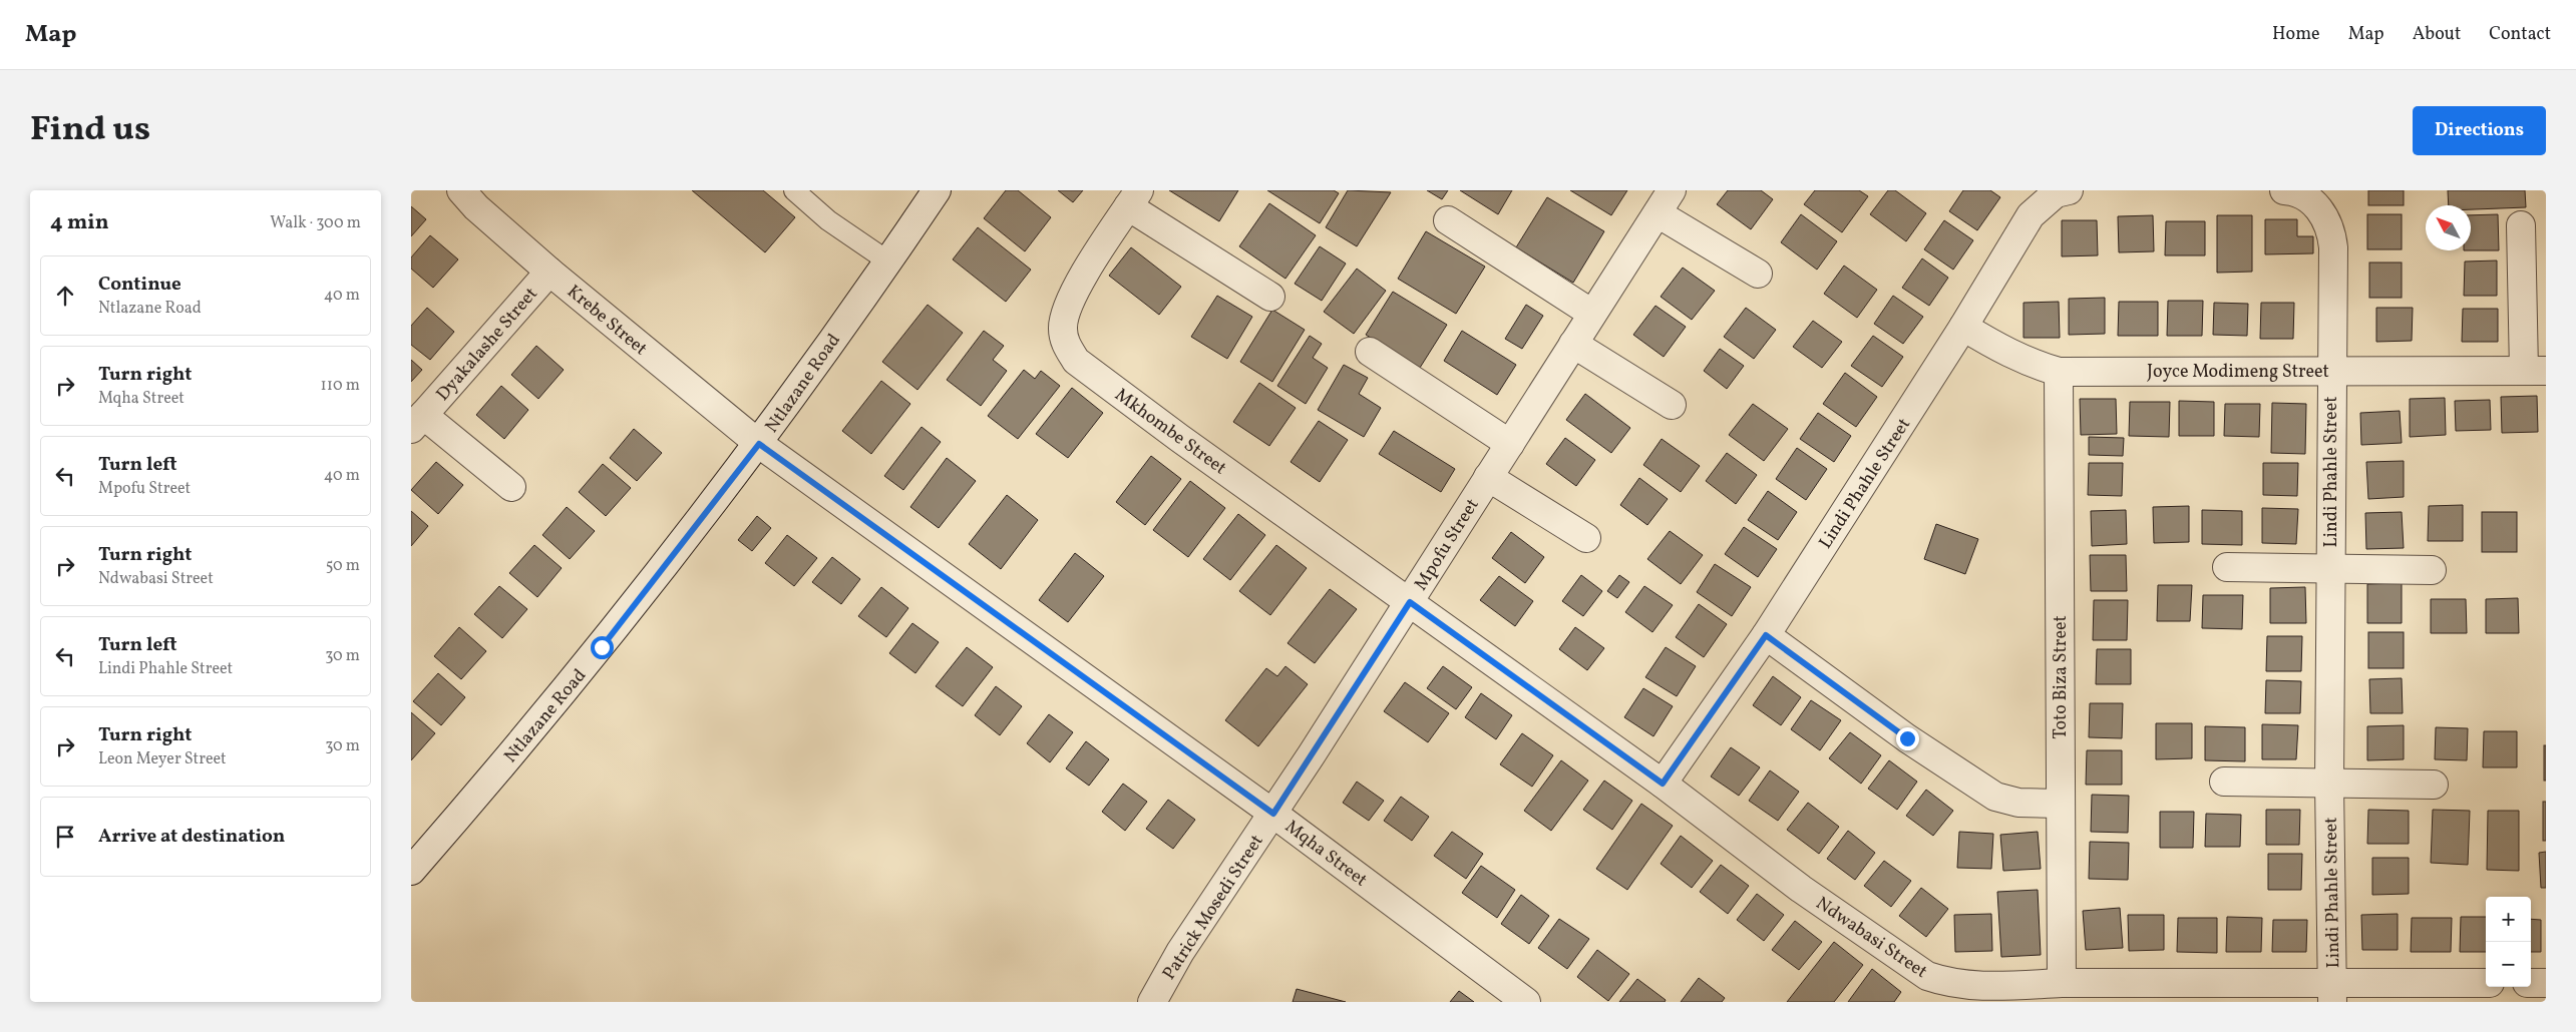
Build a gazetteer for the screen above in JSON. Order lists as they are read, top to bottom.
{
  "streets": {
    "street": [
      "Krebe Street",
      "Dyakalashe Street",
      "Joyce Modimeng Street",
      "Ntlazane Road",
      "Mkhombe Street",
      "Lindi Phahle Street",
      "Mpofu Street",
      "Toto Biza Street",
      "Mqha Street",
      "Patrick Mosedi Street",
      "Ndwabasi Street"
    ]
  },
  "crossings": [
    ["Krebe Street", "Dyakalashe Street"],
    ["Krebe Street", "Ntlazane Road"],
    ["Krebe Street", "Mqha Street"],
    ["Joyce Modimeng Street", "Lindi Phahle Street"],
    ["Joyce Modimeng Street", "Toto Biza Street"],
    ["Ntlazane Road", "Mqha Street"],
    ["Mkhombe Street", "Mpofu Street"],
    ["Mkhombe Street", "Ndwabasi Street"],
    ["Lindi Phahle Street", "Ndwabasi Street"],
    ["Mpofu Street", "Mqha Street"],
    ["Mpofu Street", "Patrick Mosedi Street"],
    ["Mpofu Street", "Ndwabasi Street"],
    ["Toto Biza Street", "Ndwabasi Street"],
    ["Mqha Street", "Patrick Mosedi Street"]
  ],
  "north": "top left",
  "page": {
    "header": "Map",
    "nav": [
      "Home",
      "Map",
      "About",
      "Contact"
    ],
    "title": "Find us",
    "buttons": "Directions",
    "heading": ["4 min", "Walk · 300 m"],
    "list": [
      ["Continue", "Ntlazane Road", "40 m"],
      ["Turn right", "Mqha Street", "110 m"],
      ["Turn left", "Mpofu Street", "40 m"],
      ["Turn right", "Ndwabasi Street", "50 m"],
      ["Turn left", "Lindi Phahle Street", "30 m"],
      ["Turn right", "Leon Meyer Street", "30 m"],
      "Arrive at destination"
    ],
    "map_buttons": ["+", "−"]
  }
}
